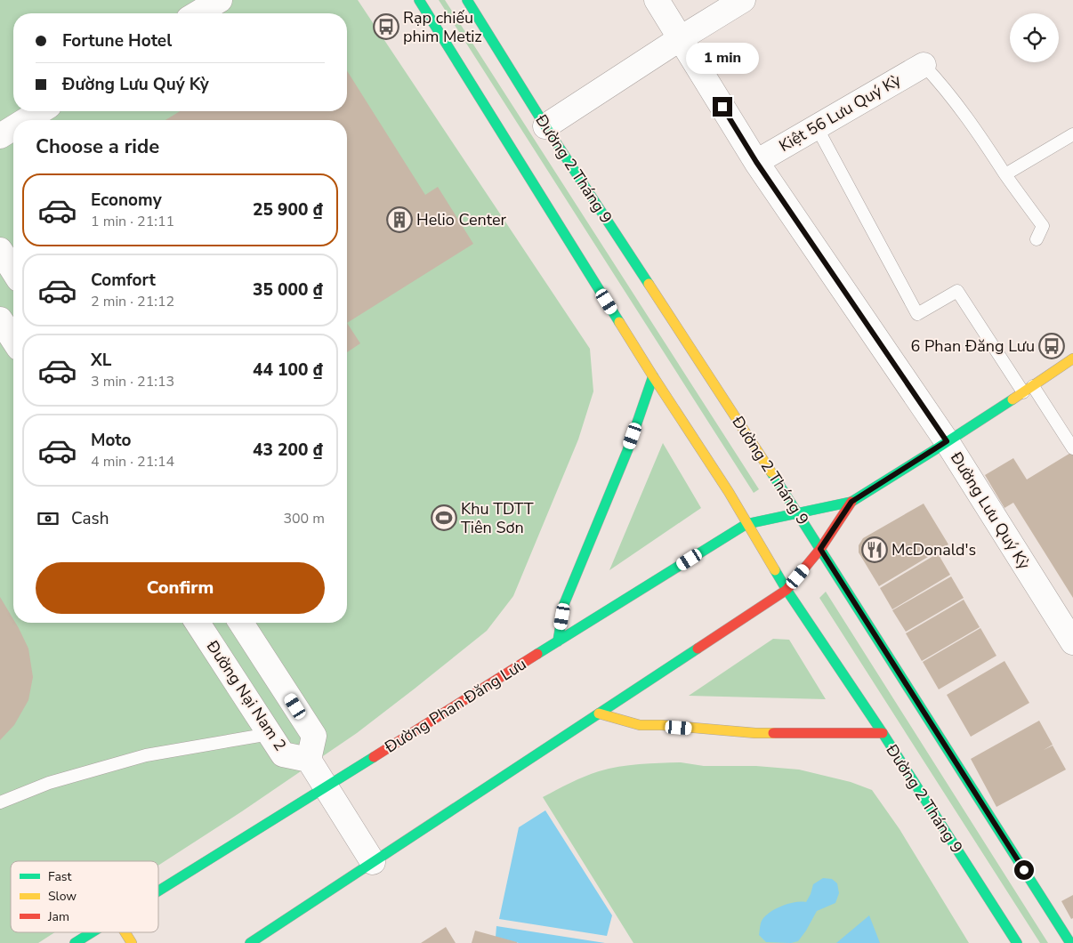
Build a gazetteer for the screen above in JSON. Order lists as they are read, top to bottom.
{
  "streets": {
    "main road": ["Đường 2 Tháng 9", "Đường Phan Đăng Lưu"],
    "street": ["Kiệt 56 Lưu Quý Kỳ", "Đường Lưu Quý Kỳ", "Đường Nại Nam 2"]
  },
  "crossings": [
    ["Kiệt 56 Lưu Quý Kỳ", "Đường Lưu Quý Kỳ"],
    ["Đường 2 Tháng 9", "Đường Phan Đăng Lưu"],
    ["Đường Lưu Quý Kỳ", "Đường Phan Đăng Lưu"]
  ],
  "places": {
    "bus stop": ["Rạp chiếu phim Metiz", "6 Phan Đăng Lưu"],
    "building": ["Helio Center"],
    "sports": ["Khu TDTT Tiên Sơn"],
    "restaurant": ["McDonald's"]
  },
  "legend": ["Fast", "Slow", "Jam"],
  "page": {
    "banner": ["Fortune Hotel", "Đường Lưu Quý Kỳ"],
    "bubble": "1 min",
    "heading": "Choose a ride",
    "list": [
      {
        "name": "Economy",
        "note": "1 min · 21:11",
        "value": "25 900 ₫"
      },
      {
        "name": "Comfort",
        "note": "2 min · 21:12",
        "value": "35 000 ₫"
      },
      {
        "name": "XL",
        "note": "3 min · 21:13",
        "value": "44 100 ₫"
      },
      {
        "name": "Moto",
        "note": "4 min · 21:14",
        "value": "43 200 ₫"
      }
    ],
    "pay": ["Cash", "300 m"],
    "buttons": "Confirm"
  }
}
